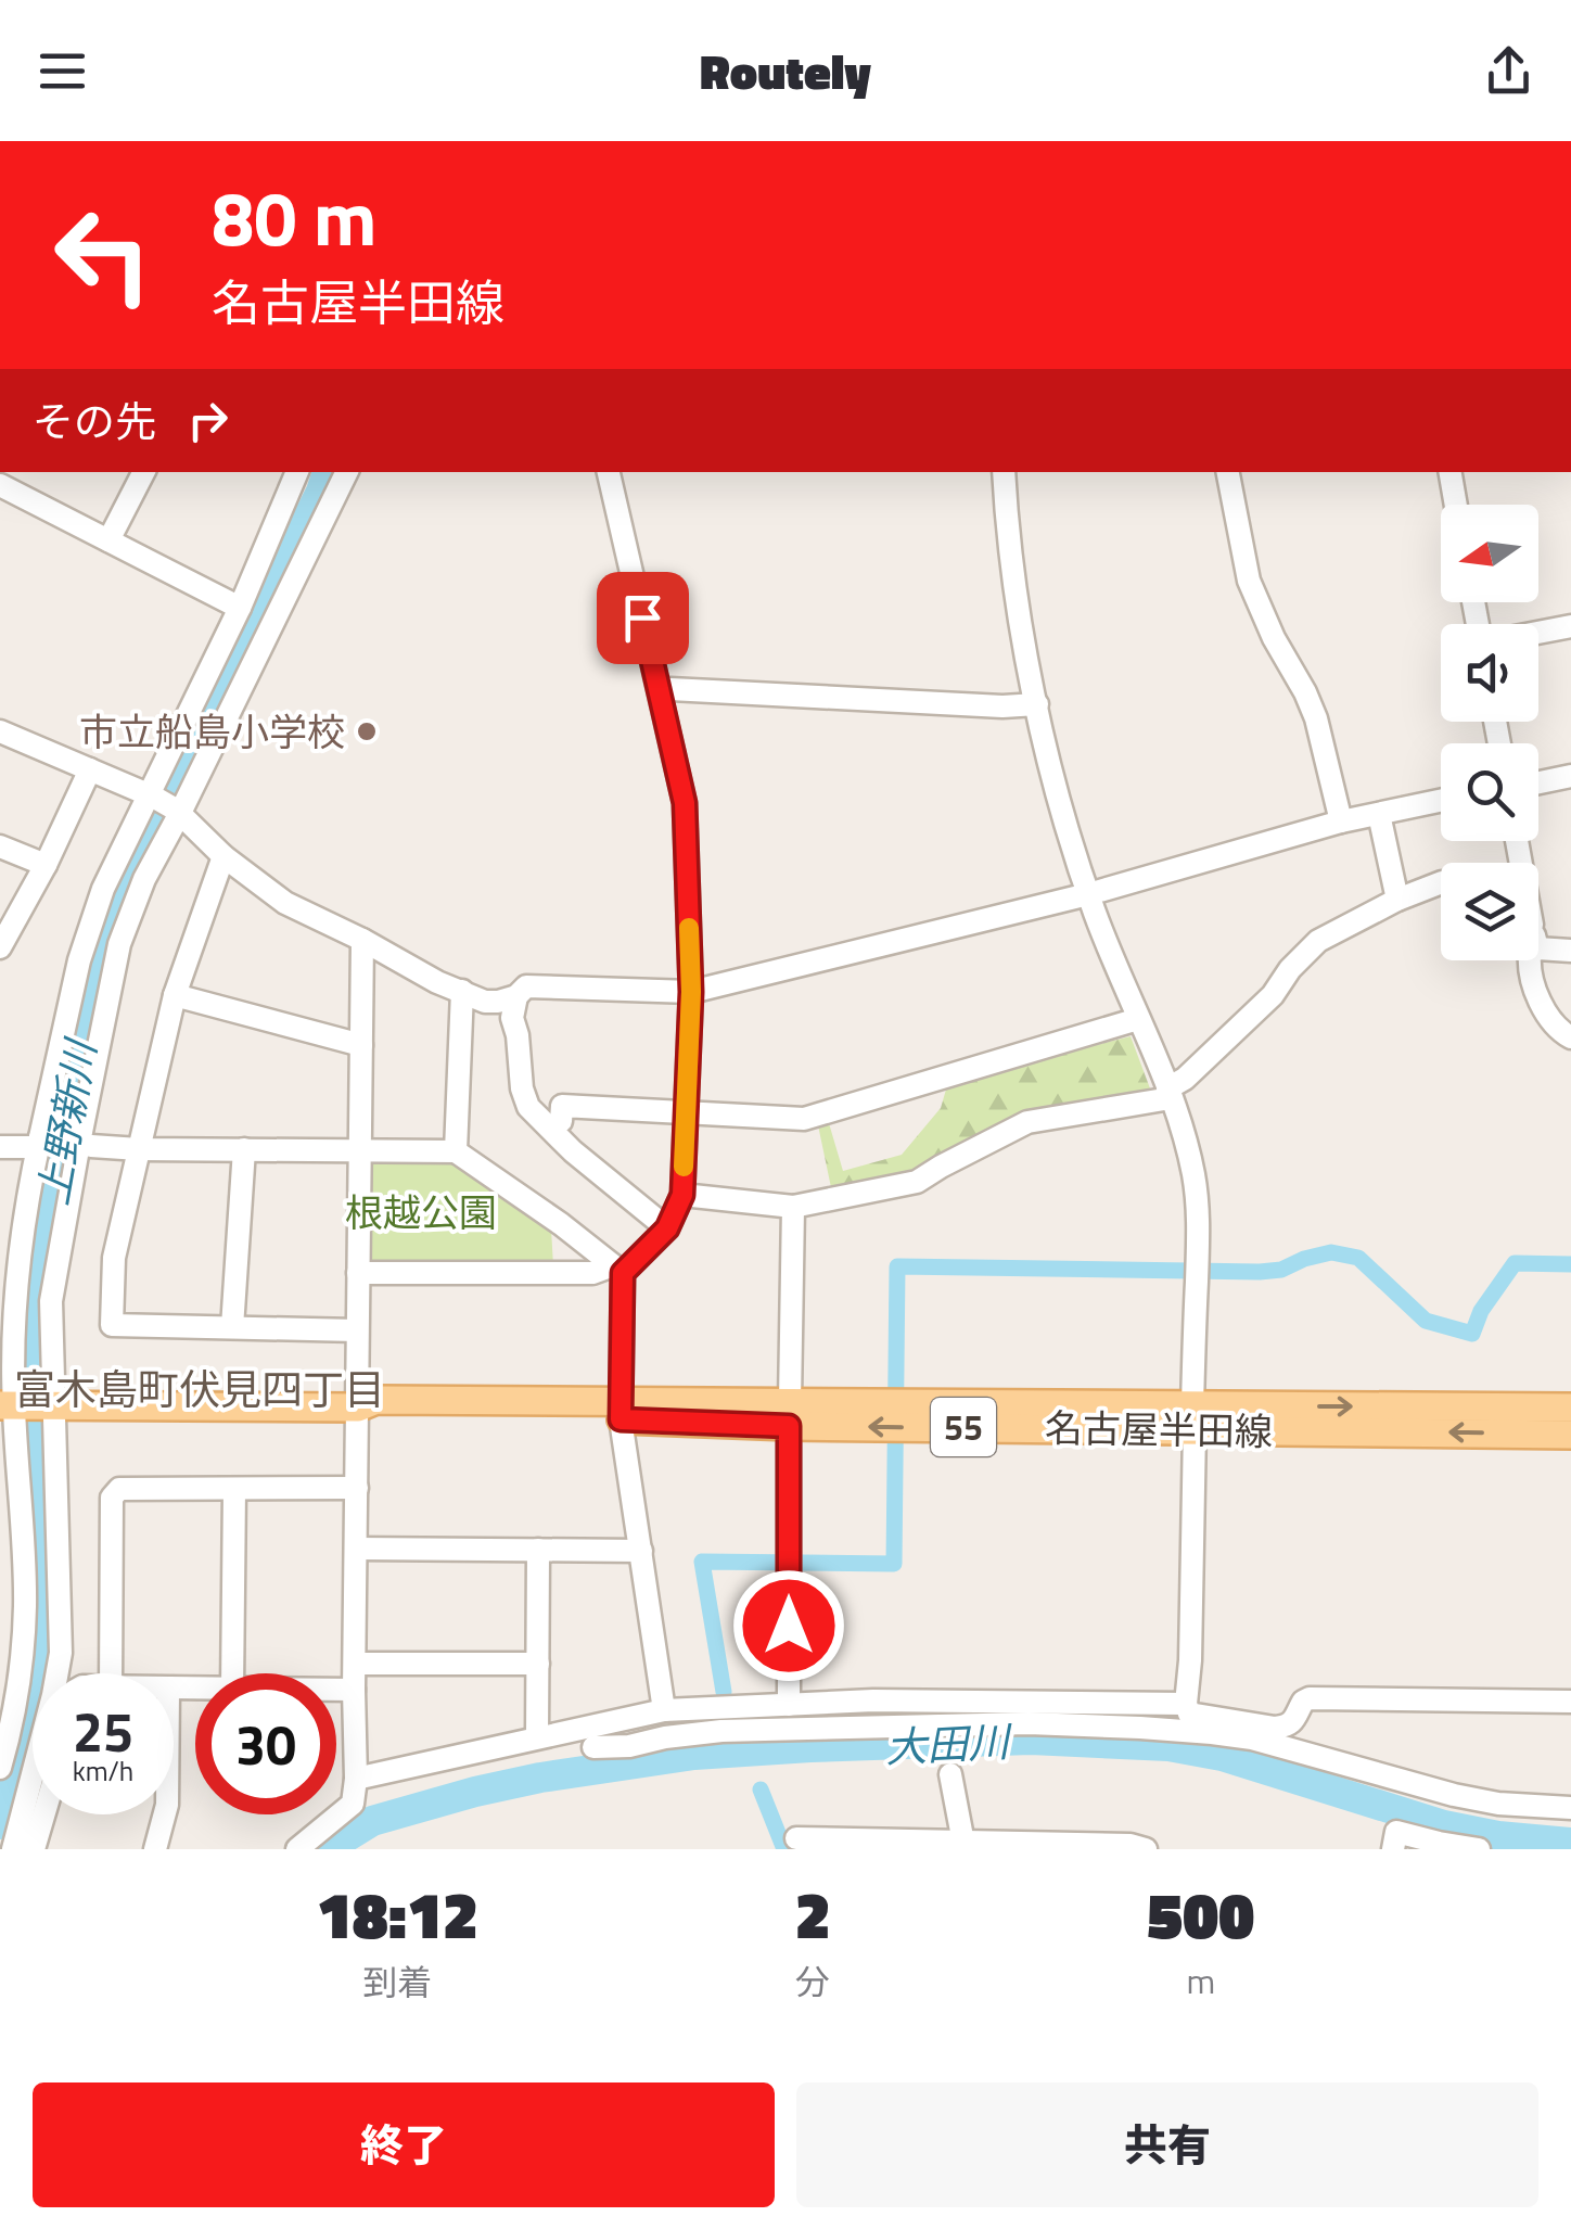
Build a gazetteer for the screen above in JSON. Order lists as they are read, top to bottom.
{
  "streets": {
    "main road": ["55", "名古屋半田線"]
  },
  "districts": ["富木島町伏見四丁目"],
  "water": ["上野新川", "大田川"],
  "parks": ["根越公園"],
  "places": ["市立船島小学校"],
  "north": "left",
  "page": {
    "header": "Routely",
    "turn": ["80 m", "名古屋半田線"],
    "then": "その先",
    "speed": "25 km/h",
    "limit": "30",
    "eta": [
      "18:12",
      "到着",
      "2",
      "分",
      "500",
      "m"
    ],
    "buttons": ["終了", "共有"]
  }
}
